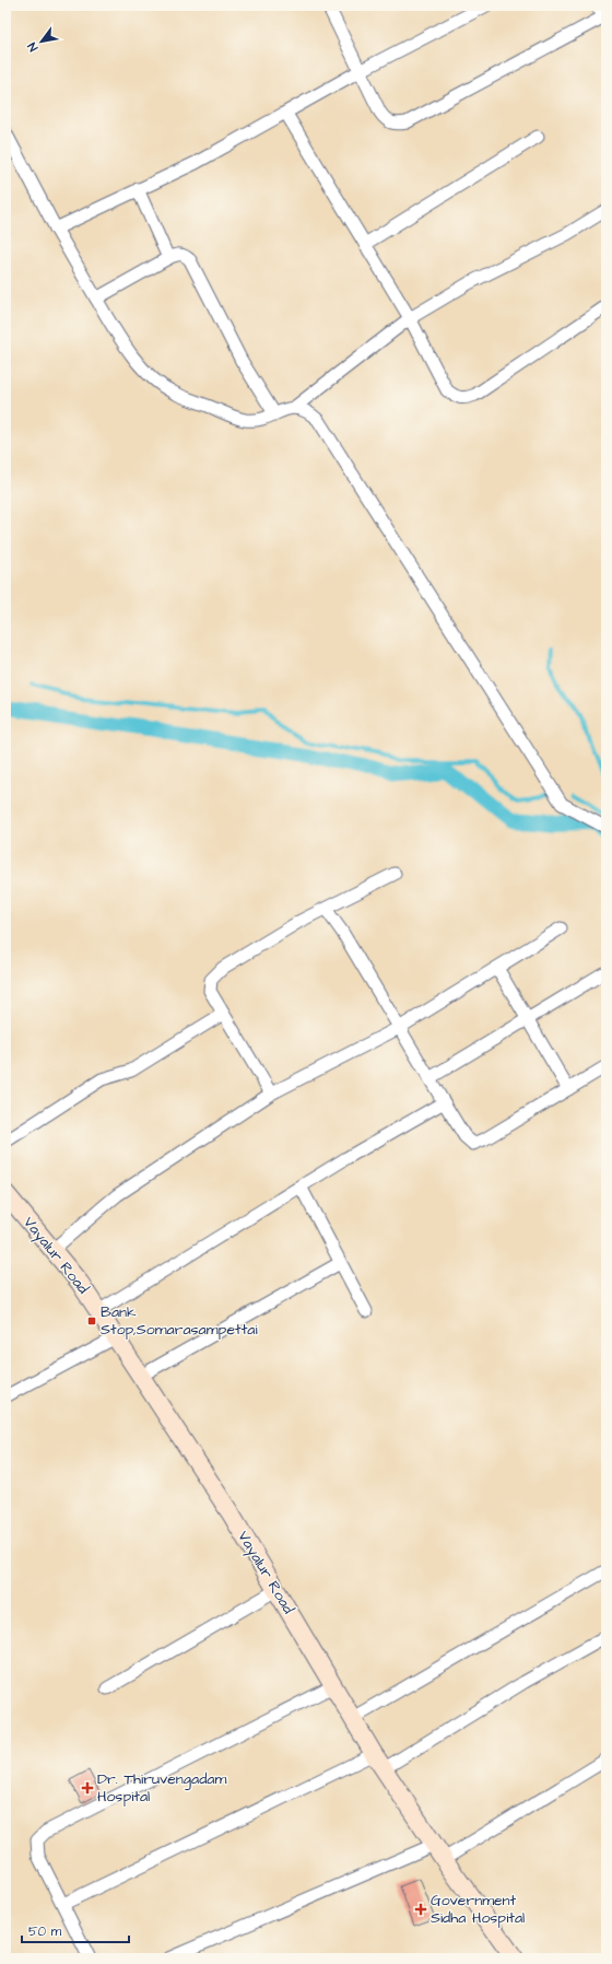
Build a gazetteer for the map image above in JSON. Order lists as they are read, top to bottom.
{
  "streets": {
    "main road": ["Vayalur Road"]
  },
  "places": {
    "transit": ["Bank Stop,Somarasampettai"],
    "health": ["Dr. Thiruvengadam Hospital", "Government Sidha Hospital"]
  },
  "scale_bar": "50 m",
  "north": "bottom left"
}
